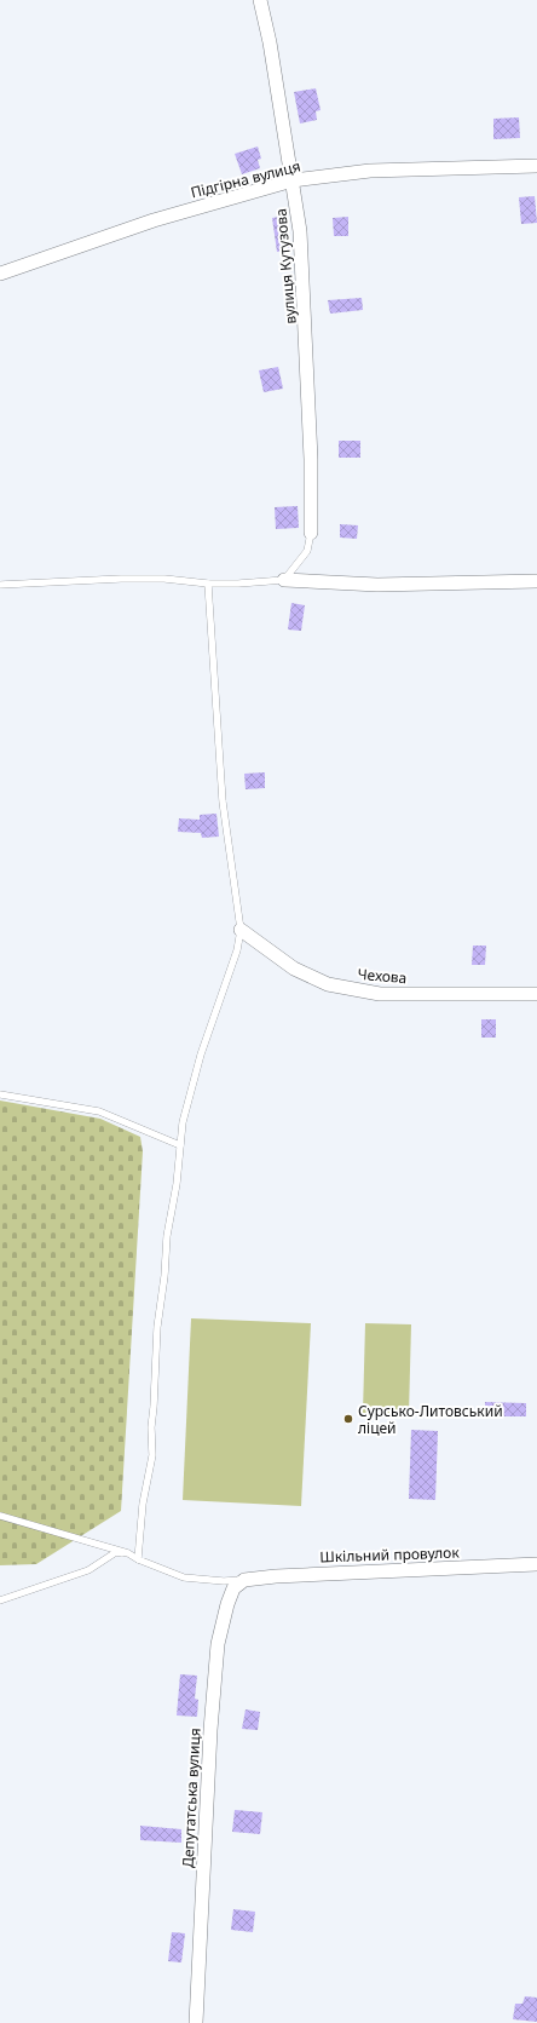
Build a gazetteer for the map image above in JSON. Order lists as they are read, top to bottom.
{
  "streets": {
    "street": [
      "Підгірна вулиця",
      "вулиця Кутузова",
      "Чехова",
      "Шкільний провулок",
      "Депутатська вулиця"
    ]
  },
  "crossings": [
    ["Підгірна вулиця", "вулиця Кутузова"],
    ["Шкільний провулок", "Депутатська вулиця"]
  ],
  "places": ["Сурсько-Литовський ліцей"]
}
